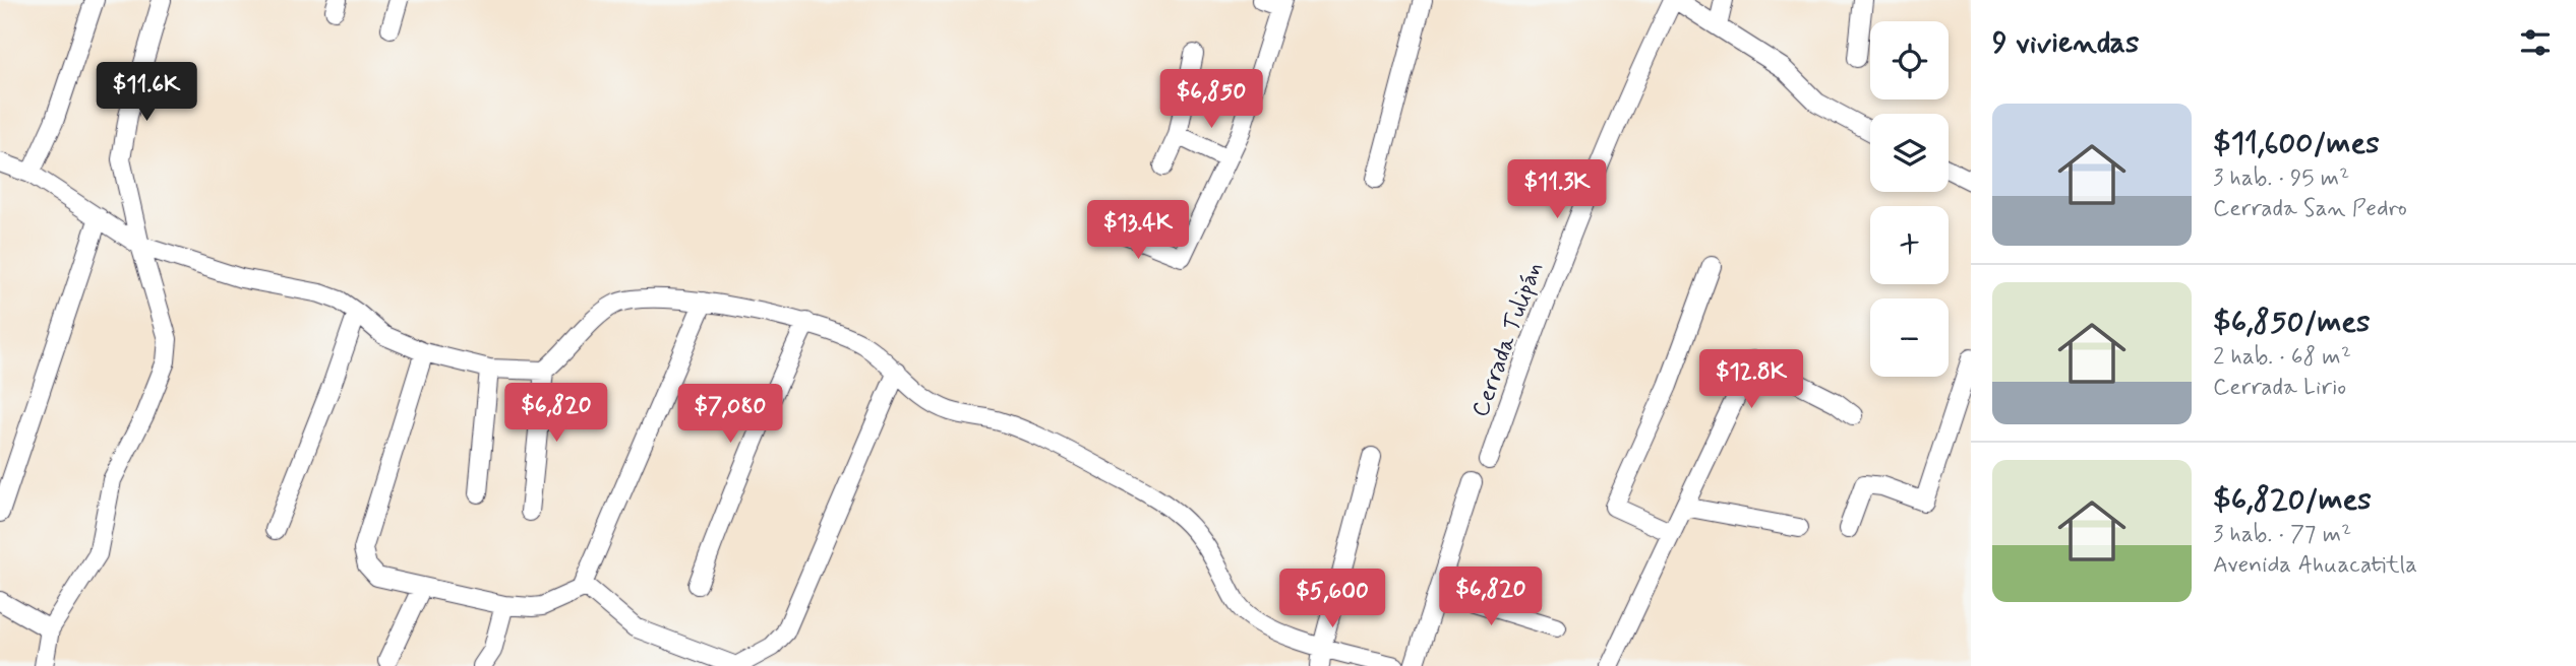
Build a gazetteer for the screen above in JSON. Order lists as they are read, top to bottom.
{
  "streets": {
    "street": ["Cerrada Tulipán"]
  },
  "page": {
    "heading": "9 viviendas",
    "map_buttons": ["+", "−"],
    "price": [
      "$11.6K",
      "$6,850",
      "$11.3K",
      "$13.4K",
      "$12.8K",
      "$6,820",
      "$7,080",
      "$6,820",
      "$5,600"
    ],
    "list": [
      {
        "name": "$11,600/mes",
        "note": "3 hab. · 95 m² · Cerrada San Pedro"
      },
      {
        "name": "$6,850/mes",
        "note": "2 hab. · 68 m² · Cerrada Lirio"
      },
      {
        "name": "$6,820/mes",
        "note": "3 hab. · 77 m² · Avenida Ahuacatitla"
      }
    ]
  }
}
